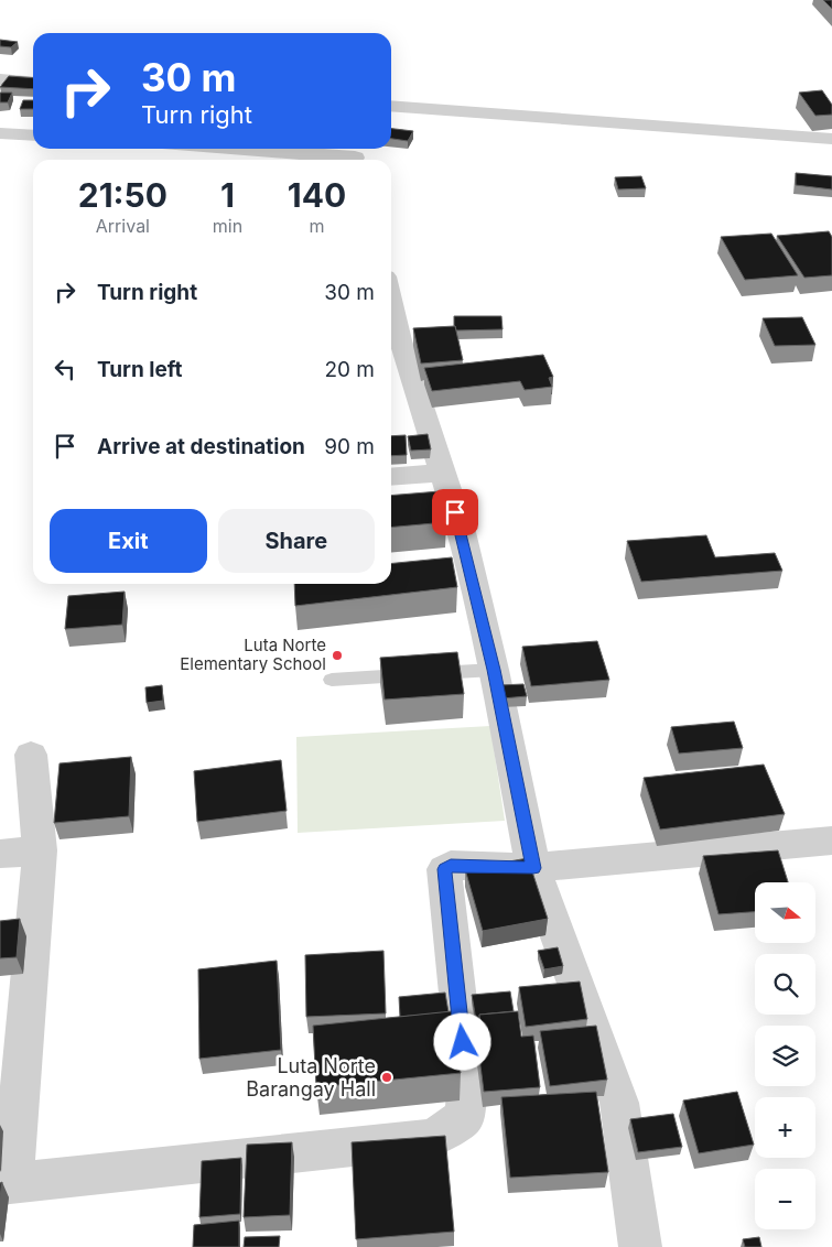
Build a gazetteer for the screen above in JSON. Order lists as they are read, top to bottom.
{
  "places": ["Luta Norte Elementary School", "Luta Norte Barangay Hall"],
  "north": "right",
  "page": {
    "turn": ["30 m", "Turn right"],
    "eta": [
      "21:50",
      "Arrival",
      "1",
      "min",
      "140",
      "m"
    ],
    "list": [
      {
        "name": "Turn right",
        "value": "30 m"
      },
      {
        "name": "Turn left",
        "value": "20 m"
      },
      {
        "name": "Arrive at destination",
        "value": "90 m"
      }
    ],
    "buttons": ["Exit", "Share"],
    "map_buttons": ["+", "−"]
  }
}
